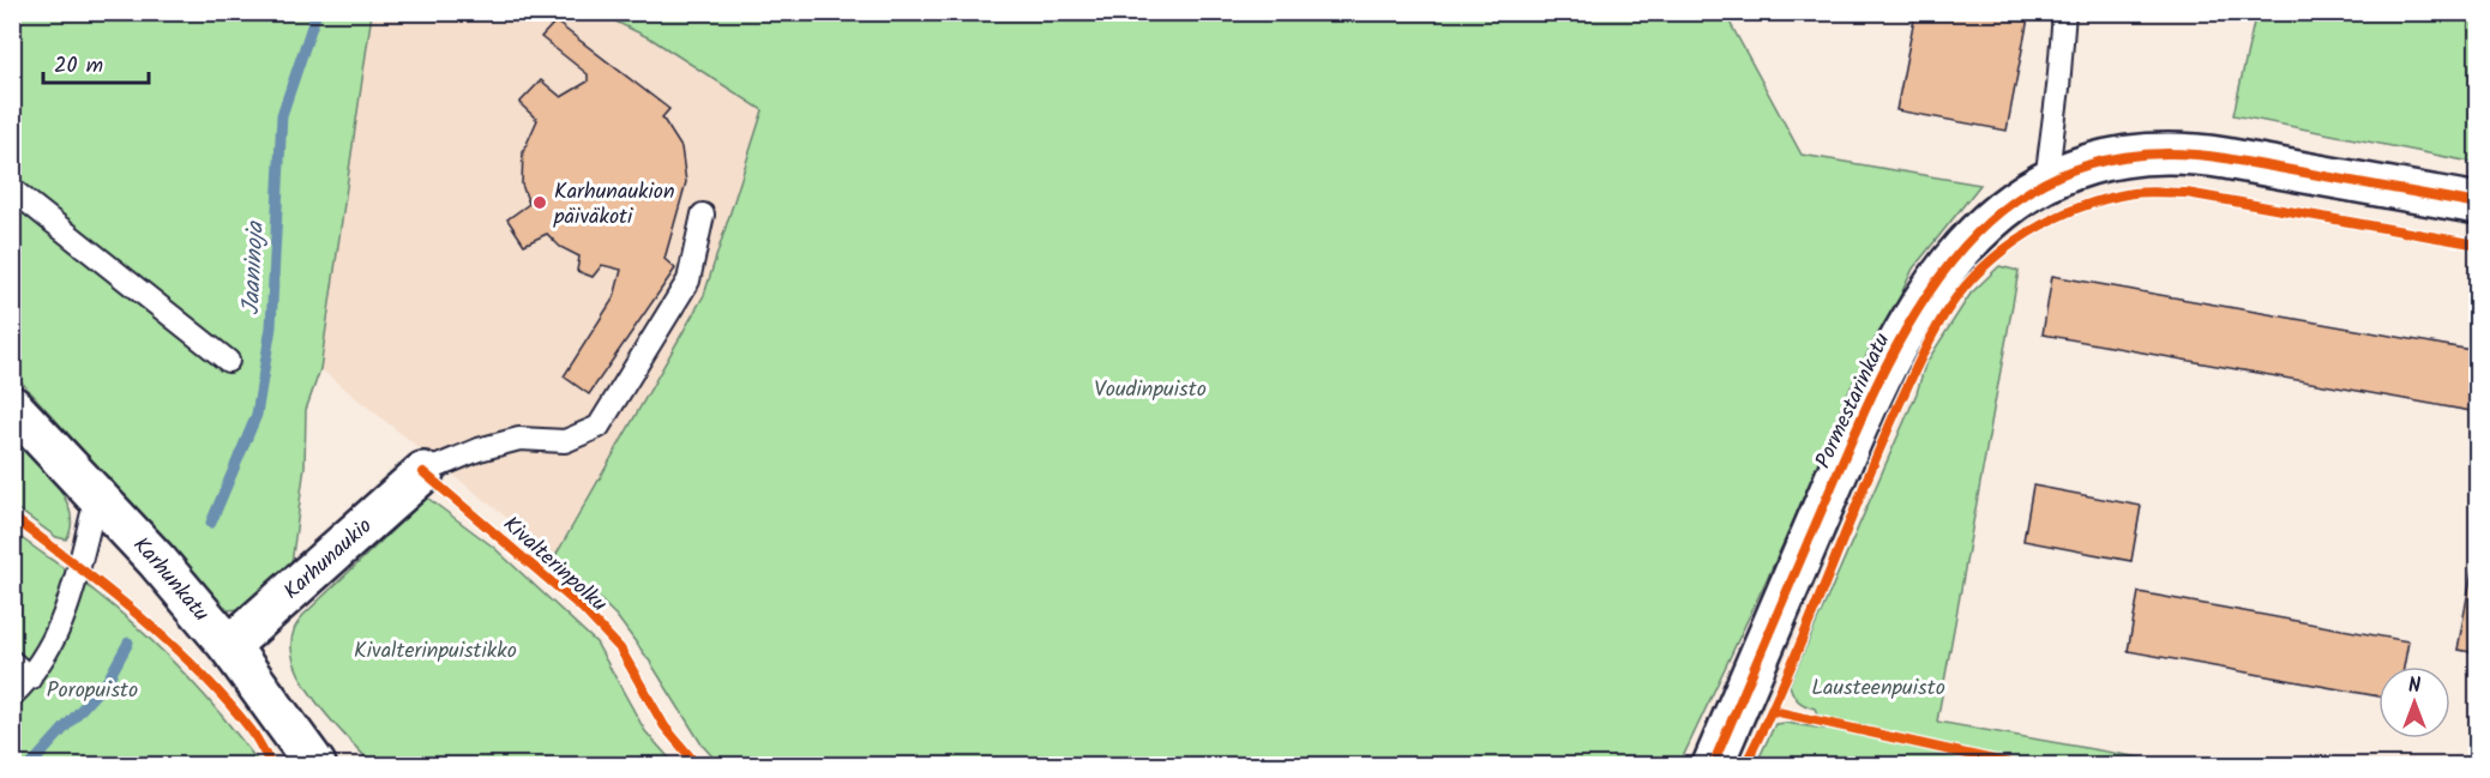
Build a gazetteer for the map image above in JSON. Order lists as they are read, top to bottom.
{
  "streets": {
    "street": ["Pormestarinkatu", "Karhunaukio", "Karhunkatu"],
    "cycle path": ["Kivalterinpolku"]
  },
  "crossings": [
    ["Karhunaukio", "Karhunkatu"]
  ],
  "water": ["Jaaninoja"],
  "parks": [
    "Voudinpuisto",
    "Kivalterinpuistikko",
    "Lausteenpuisto",
    "Poropuisto"
  ],
  "places": ["Karhunaukion päiväkoti"],
  "scale_bar": "20 m",
  "north": "top"
}
